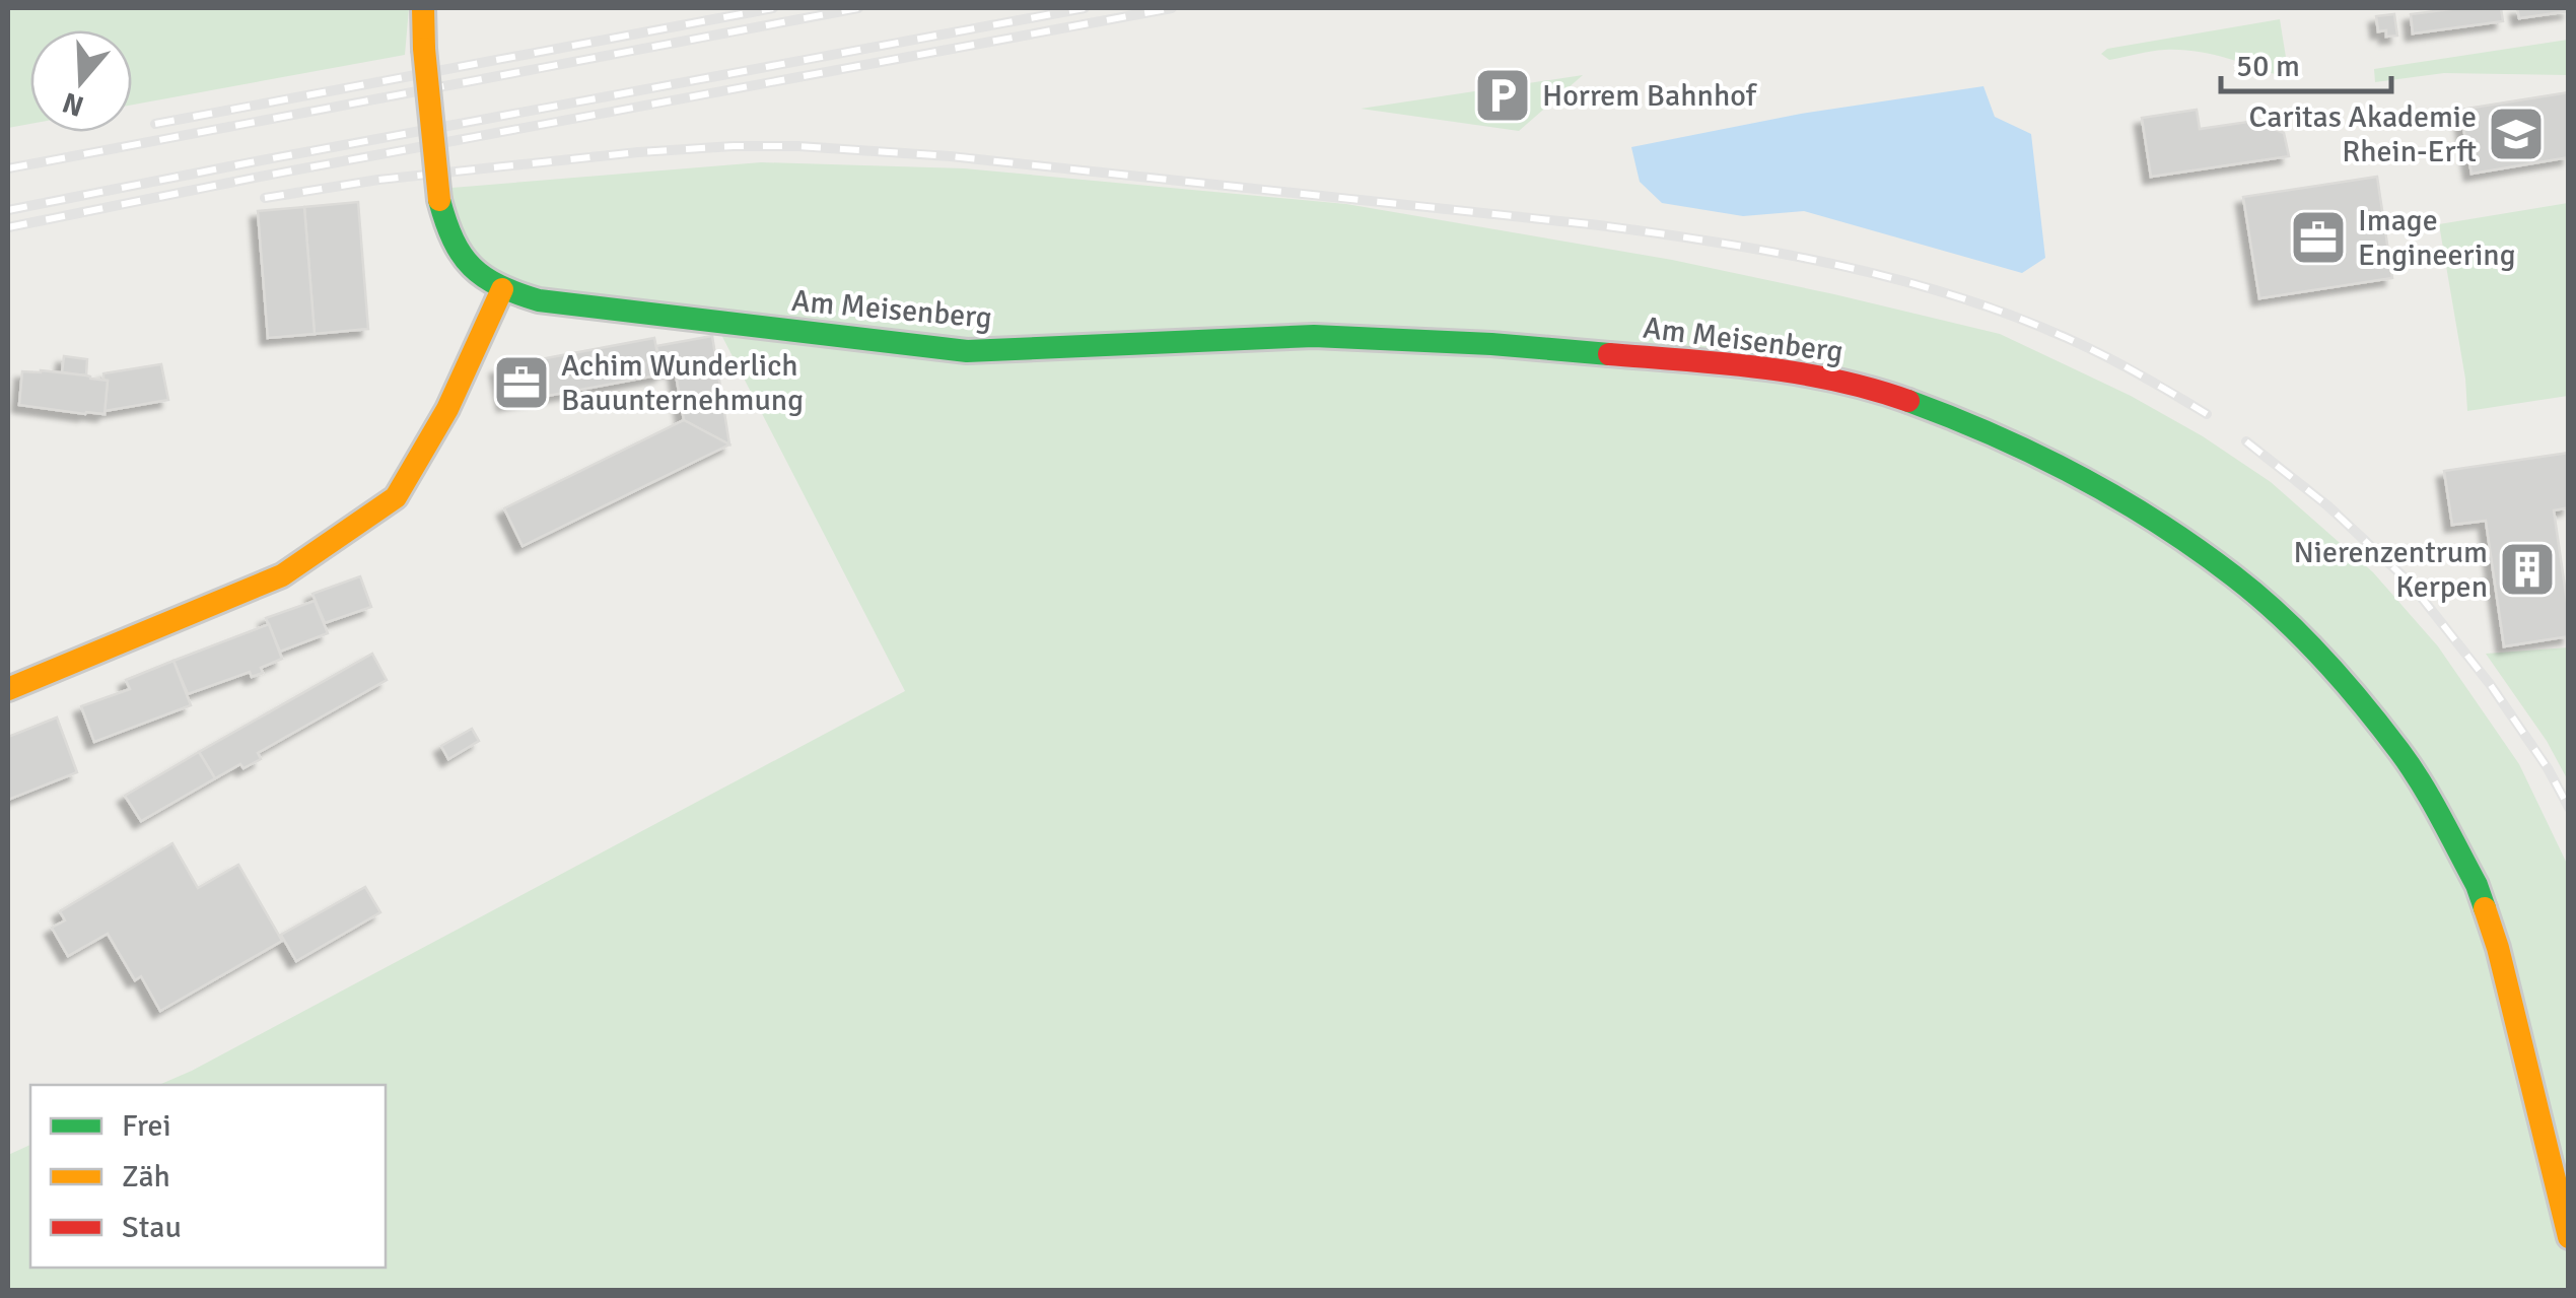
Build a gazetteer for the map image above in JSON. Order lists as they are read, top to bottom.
{
  "streets": {
    "street": ["Am Meisenberg"]
  },
  "places": {
    "parking": ["Horrem Bahnhof"],
    "school or university": ["Caritas Akademie Rhein-Erft"],
    "office": ["Image Engineering", "Achim Wunderlich Bauunternehmung"],
    "building": ["Nierenzentrum Kerpen"]
  },
  "legend": ["Frei", "Zäh", "Stau"],
  "scale_bar": "50 m",
  "north": "bottom"
}
